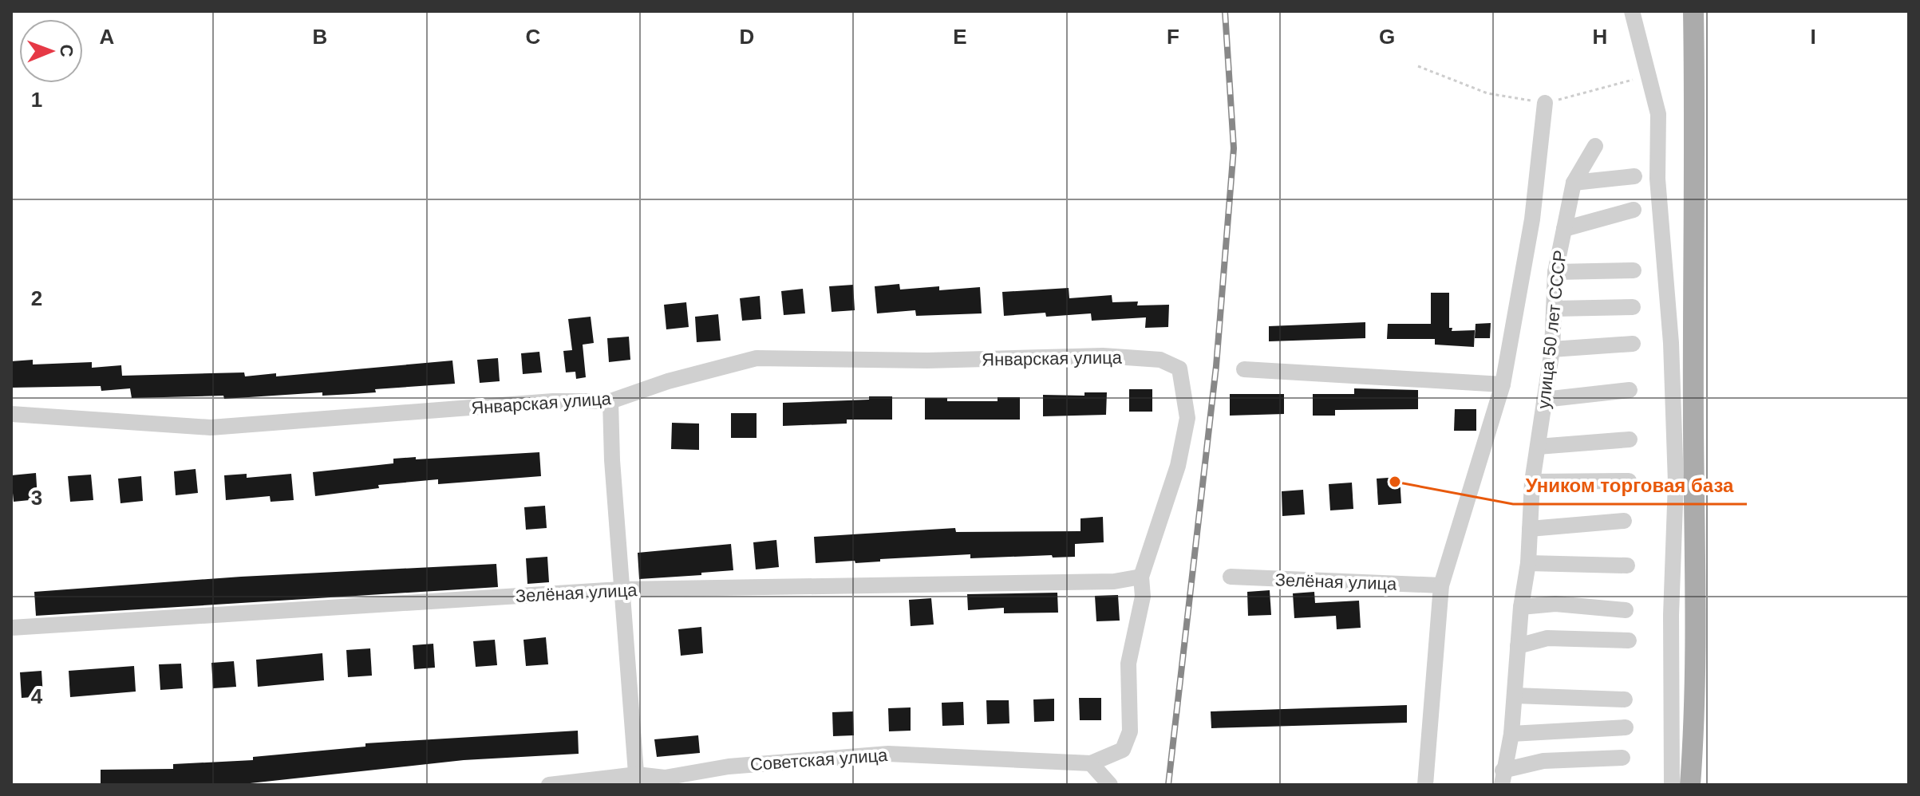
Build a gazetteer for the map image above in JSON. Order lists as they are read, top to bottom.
{
  "streets": {
    "street": [
      "улица 50 лет СССР",
      "Январская улица",
      "Зелёная улица",
      "Советская улица"
    ]
  },
  "crossings": [
    ["Январская улица", "Зелёная улица"]
  ],
  "places": ["Уником торговая база"],
  "north": "right",
  "grid": {
    "columns": [
      "A",
      "B",
      "C",
      "D",
      "E",
      "F",
      "G",
      "H",
      "I"
    ],
    "rows": [
      "1",
      "2",
      "3",
      "4"
    ]
  }
}
